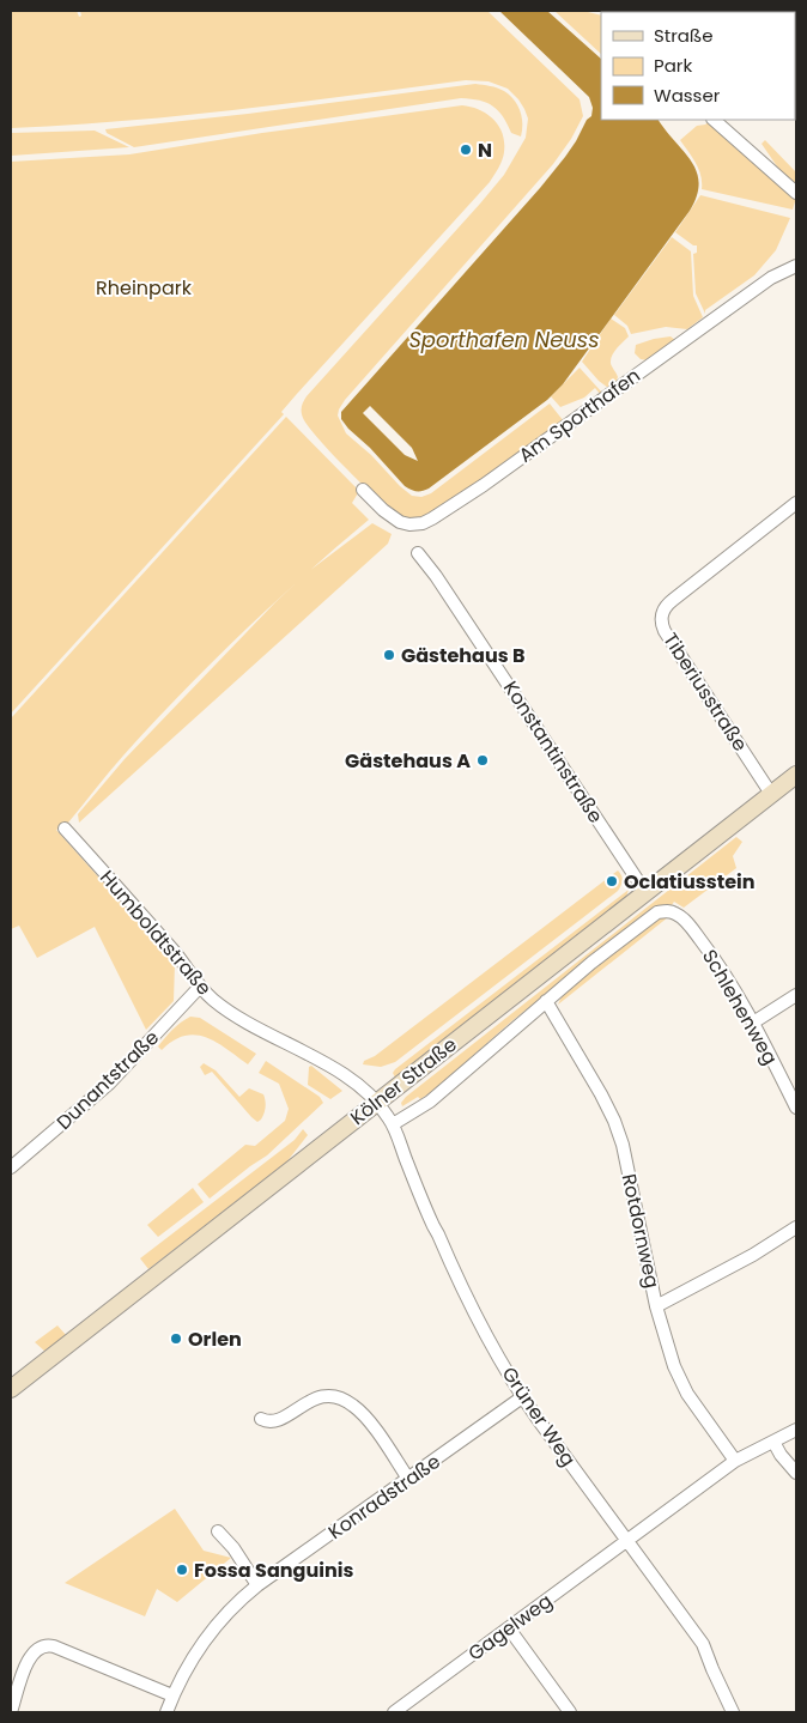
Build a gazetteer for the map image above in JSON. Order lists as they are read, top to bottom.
{
  "streets": {
    "main road": ["Kölner Straße"],
    "street": [
      "Am Sporthafen",
      "Tiberiusstraße",
      "Konstantinstraße",
      "Humboldtstraße",
      "Schlehenweg",
      "Dunantstraße",
      "Rotdornweg",
      "Grüner Weg",
      "Konradstraße",
      "Gagelweg"
    ]
  },
  "crossings": [
    ["Tiberiusstraße", "Kölner Straße"],
    ["Konstantinstraße", "Kölner Straße"],
    ["Humboldtstraße", "Dunantstraße"],
    ["Humboldtstraße", "Kölner Straße"],
    ["Humboldtstraße", "Grüner Weg"],
    ["Schlehenweg", "Kölner Straße"],
    ["Kölner Straße", "Rotdornweg"],
    ["Kölner Straße", "Grüner Weg"],
    ["Rotdornweg", "Gagelweg"],
    ["Grüner Weg", "Konradstraße"],
    ["Grüner Weg", "Gagelweg"]
  ],
  "water": ["Sporthafen Neuss"],
  "parks": ["Rheinpark"],
  "places": [
    "N",
    "Gästehaus B",
    "Gästehaus A",
    "Oclatiusstein",
    "Orlen",
    "Fossa Sanguinis"
  ],
  "legend": ["Straße", "Park", "Wasser"]
}
